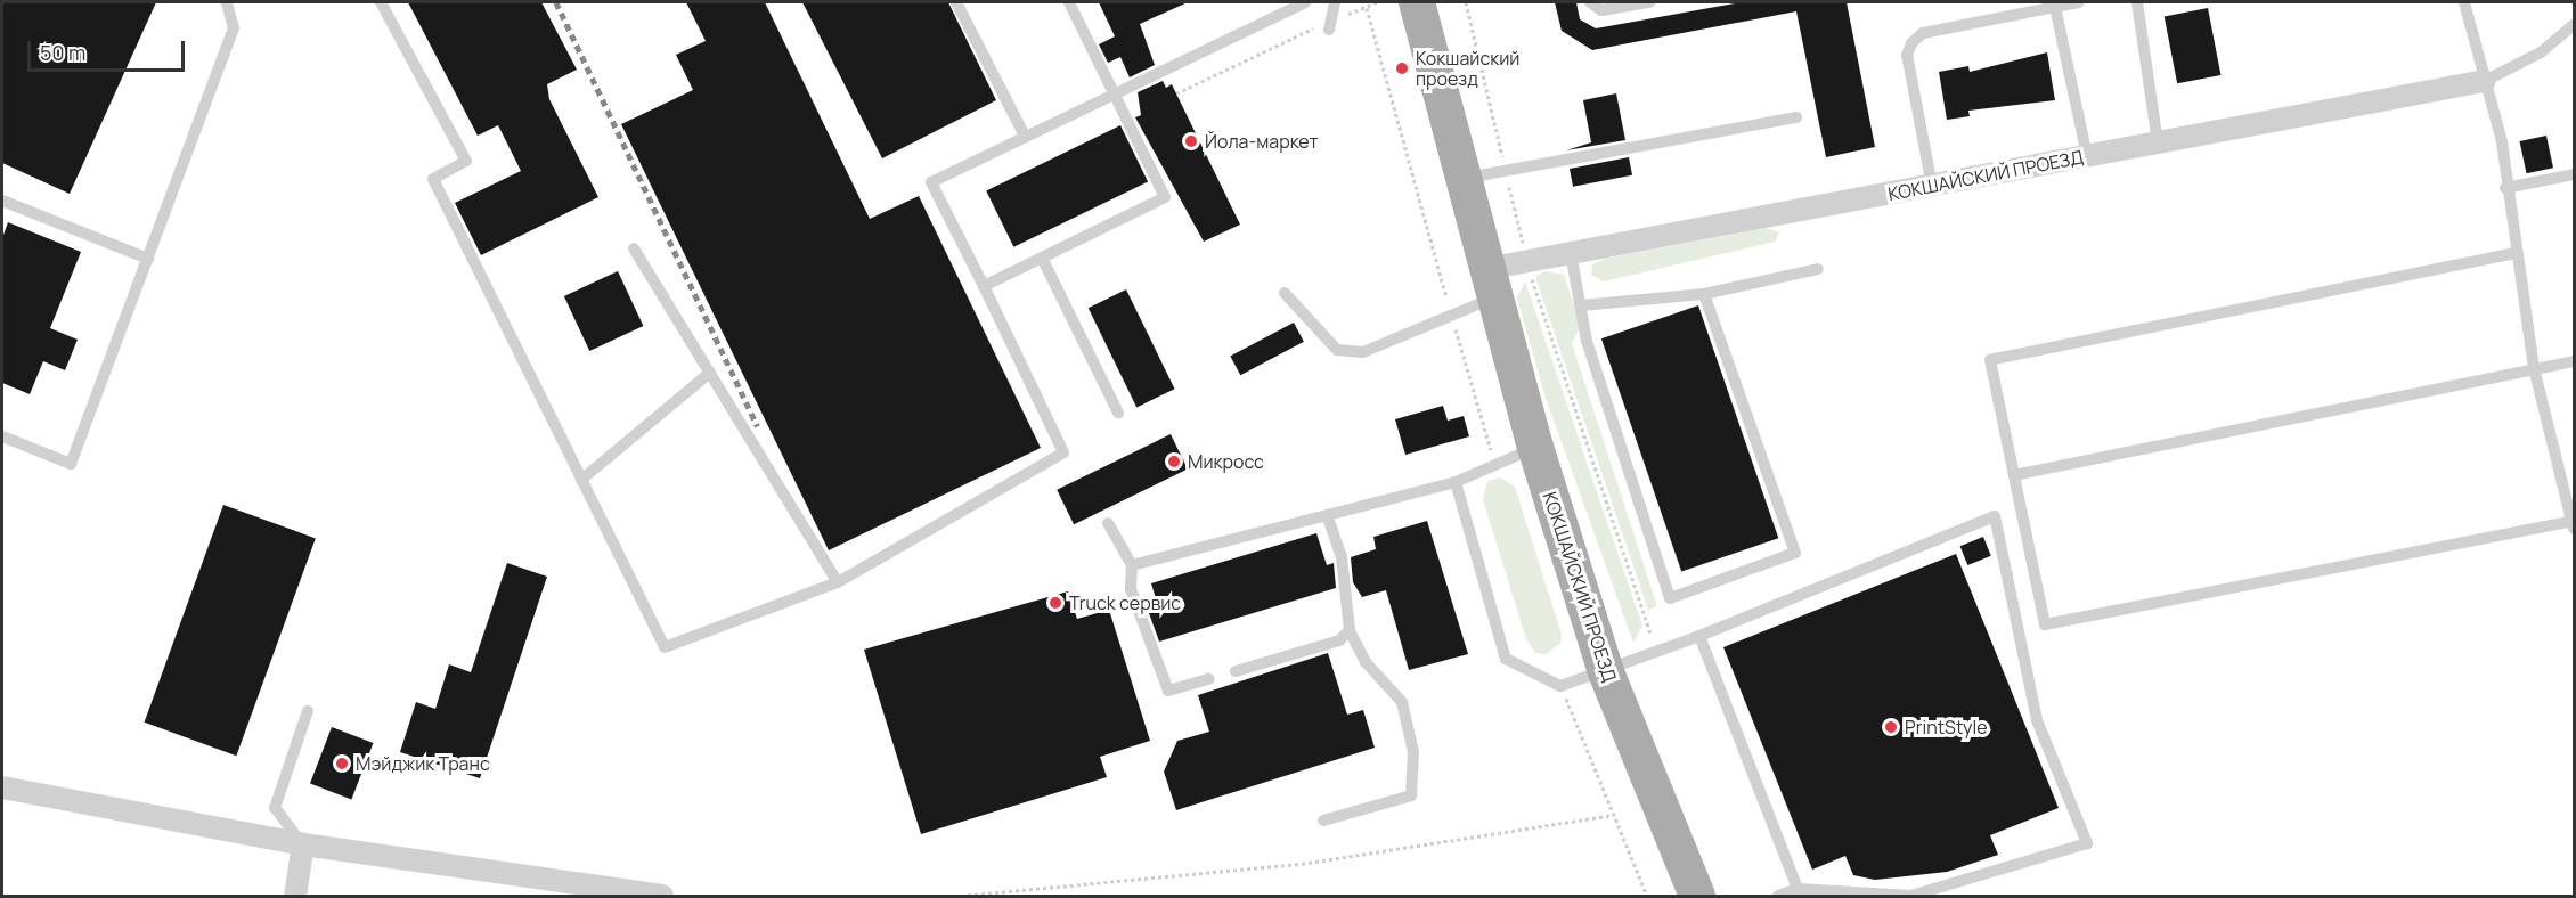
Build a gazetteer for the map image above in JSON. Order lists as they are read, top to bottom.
{
  "streets": {
    "main road": ["КОКШАЙСКИЙ ПРОЕЗД"]
  },
  "places": [
    "Кокшайский проезд",
    "Йола-маркет",
    "Микросс",
    "Truck сервис",
    "PrintStyle",
    "Мэйджик Транс"
  ],
  "scale_bar": "50 m"
}
